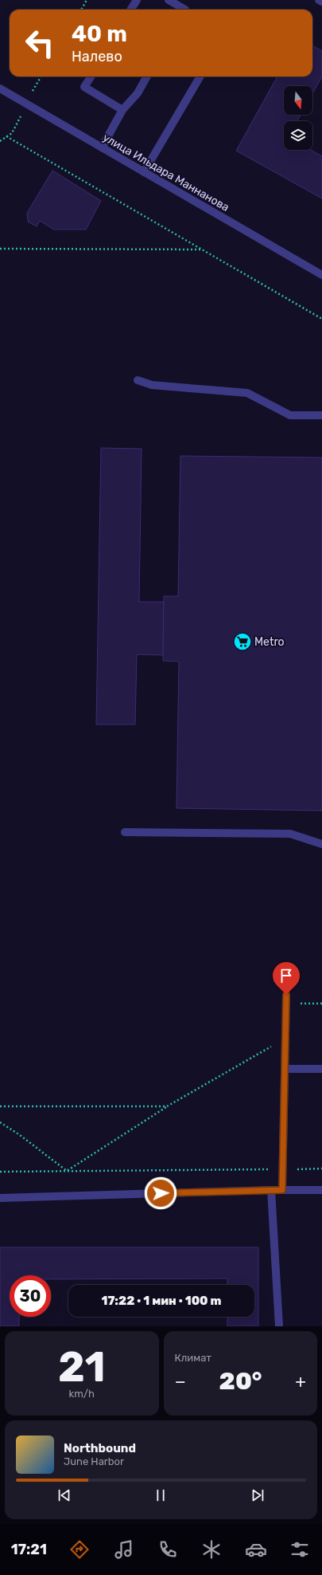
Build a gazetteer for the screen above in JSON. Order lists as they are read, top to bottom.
{
  "streets": {
    "street": ["улица Ильдара Маннанова"]
  },
  "places": {
    "supermarket": ["Metro"]
  },
  "north": "bottom",
  "page": {
    "turn": ["40 m", "Налево"],
    "limit": "30",
    "trip": "17:22 · 1 мин · 100 m",
    "tile": [
      ["21", "km/h"],
      "Климат"
    ],
    "heat": ["−", "20°", "+"],
    "song": ["Northbound", "June Harbor"],
    "tabs": "17:21"
  }
}
